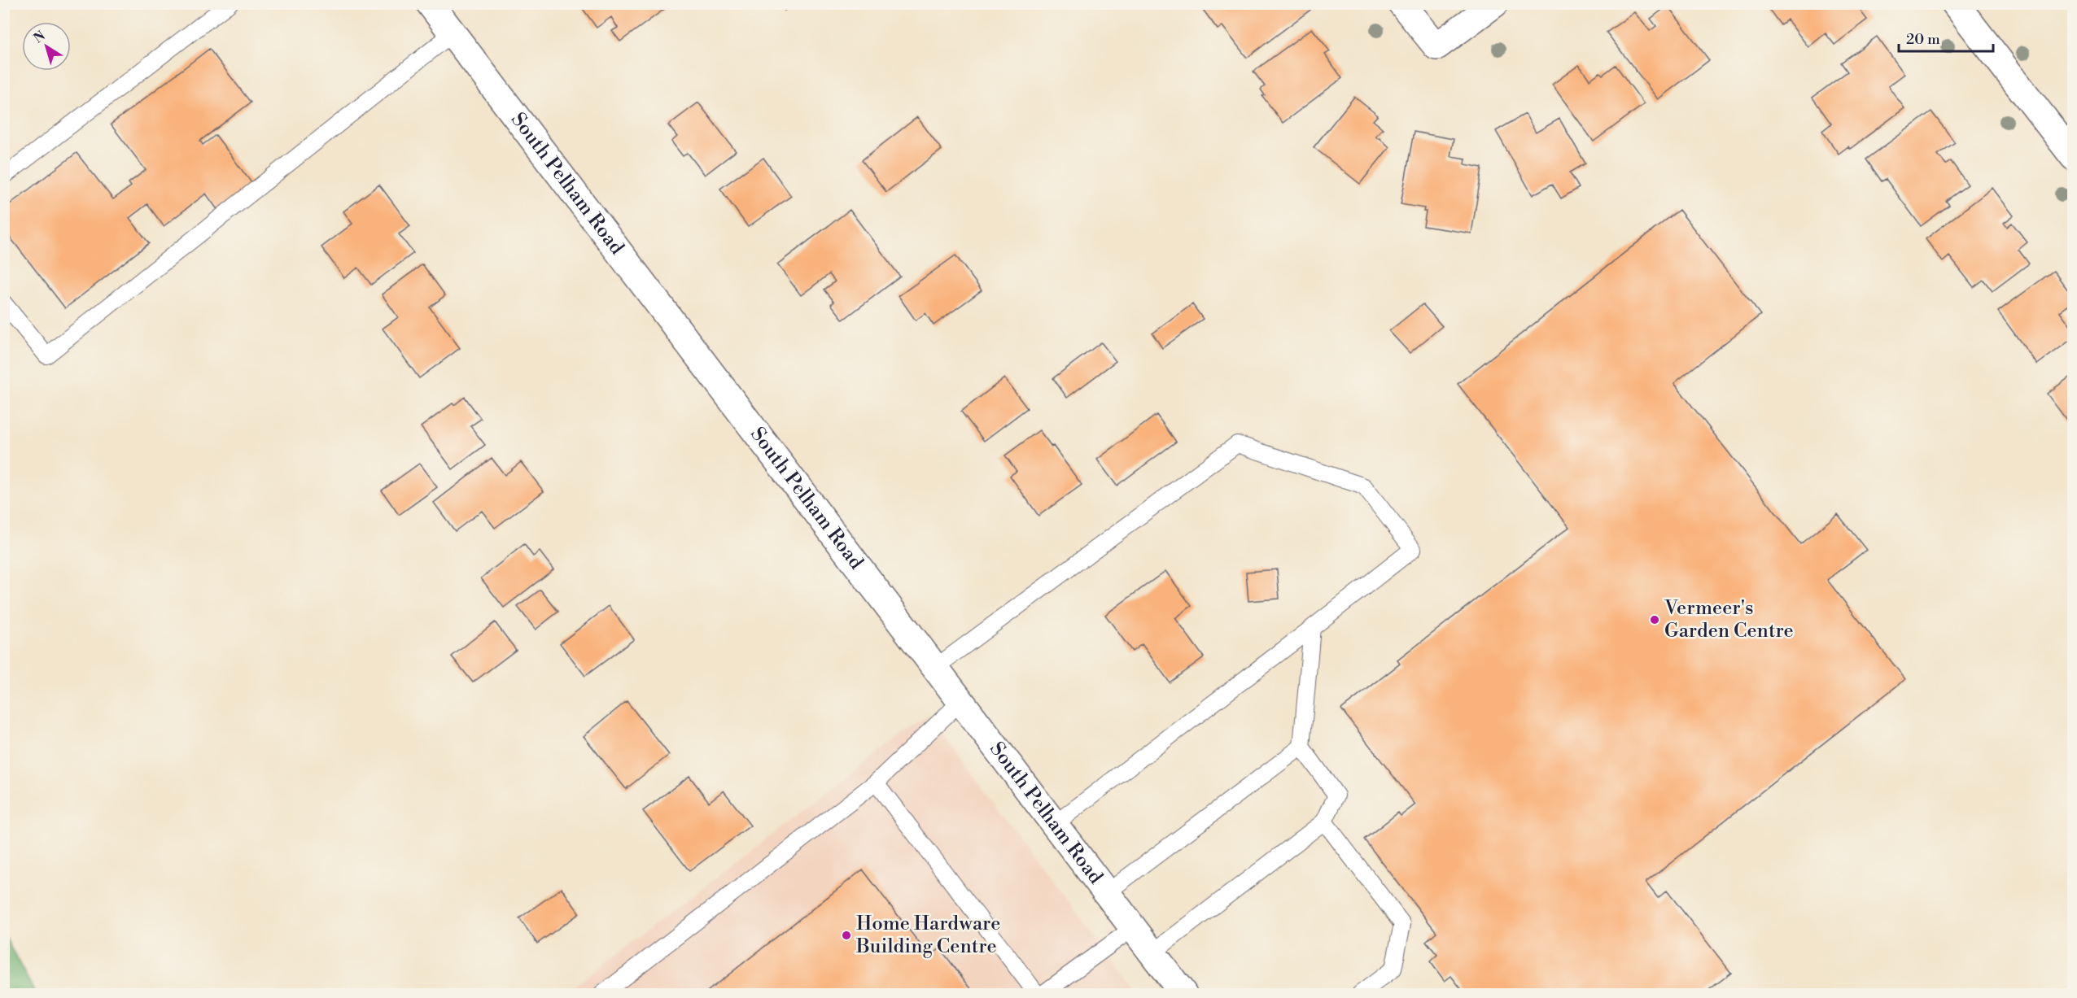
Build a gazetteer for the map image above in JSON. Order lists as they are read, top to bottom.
{
  "streets": {
    "main road": ["South Pelham Road"]
  },
  "places": ["Vermeer's Garden Centre", "Home Hardware Building Centre"],
  "scale_bar": "20 m",
  "north": "top left"
}
